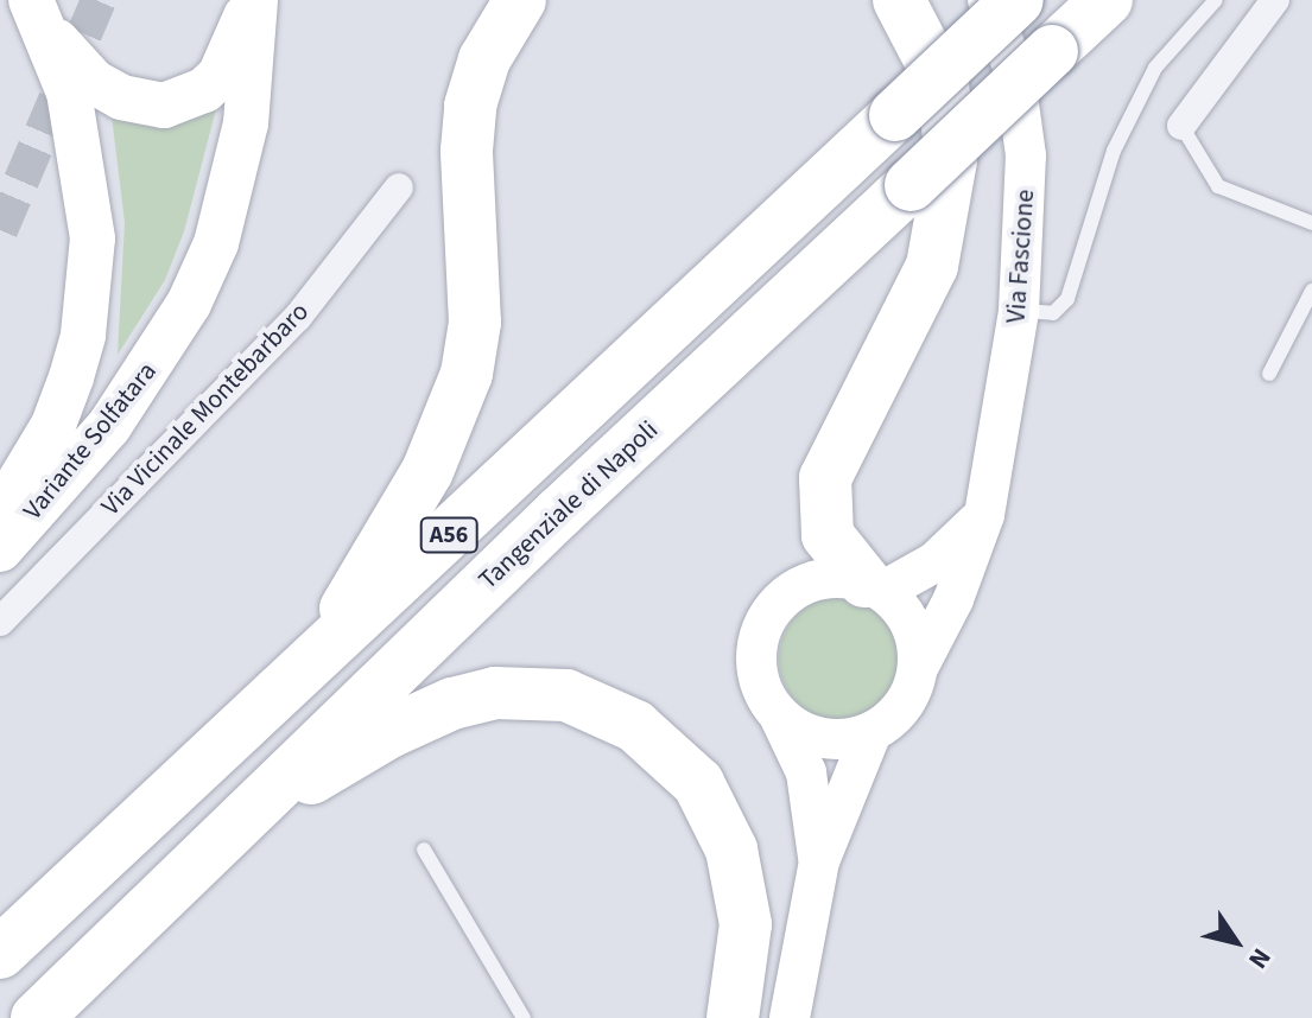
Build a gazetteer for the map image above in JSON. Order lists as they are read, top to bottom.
{
  "streets": {
    "highway": ["Tangenziale di Napoli", "A56"],
    "main road": ["Via Fascione", "Variante Solfatara"],
    "street": ["Via Vicinale Montebarbaro"]
  },
  "north": "bottom right"
}
